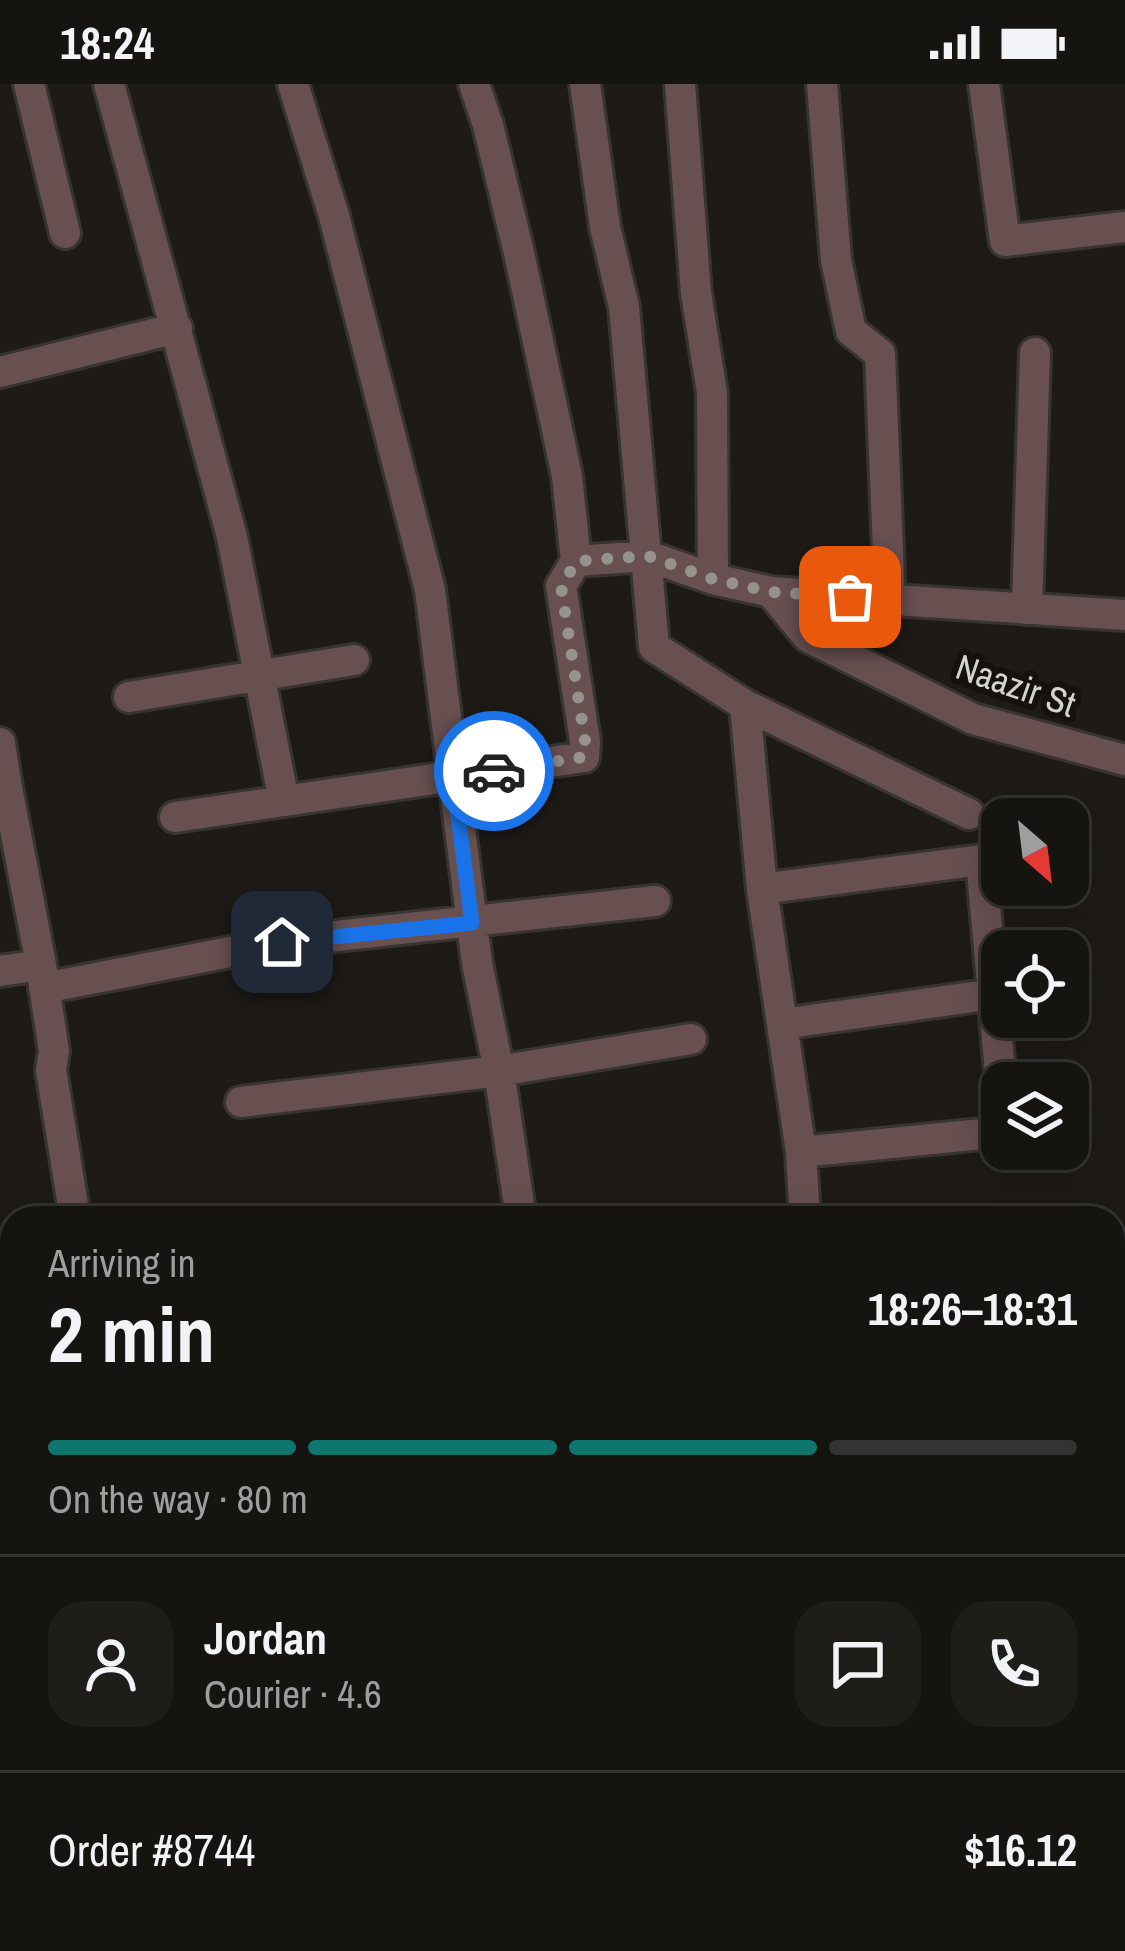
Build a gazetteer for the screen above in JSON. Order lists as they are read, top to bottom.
{
  "streets": {
    "street": ["Naazir St"]
  },
  "north": "bottom right",
  "page": {
    "status": "18:24",
    "heading": ["2 min", "Arriving in", "18:26–18:31"],
    "panel": [
      "Jordan",
      "Courier · 4.6",
      "Order #8744",
      "$16.12"
    ],
    "bar": "On the way · 80 m"
  }
}
